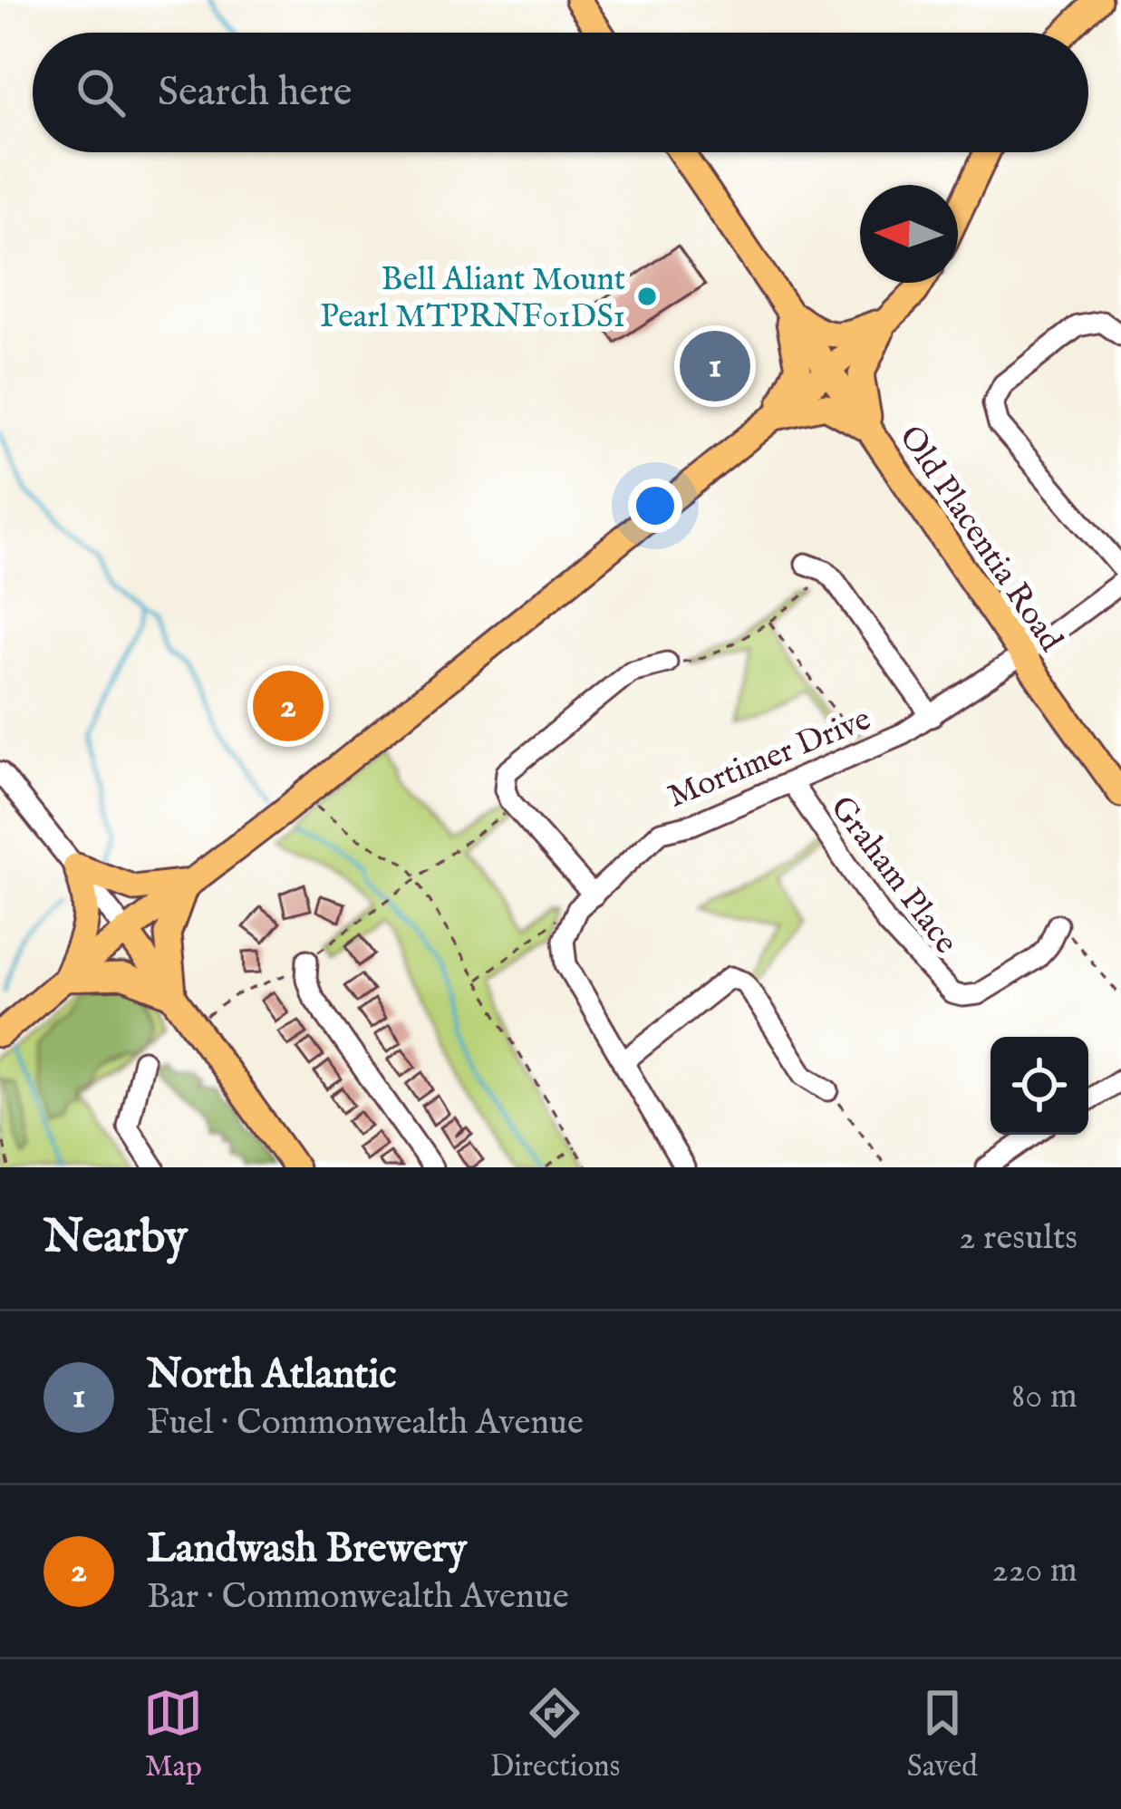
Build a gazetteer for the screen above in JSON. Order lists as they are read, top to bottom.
{
  "streets": {
    "main road": ["Old Placentia Road"],
    "street": ["Mortimer Drive", "Graham Place"]
  },
  "crossings": [
    ["Old Placentia Road", "Mortimer Drive"],
    ["Mortimer Drive", "Graham Place"]
  ],
  "places": ["Bell Aliant Mount Pearl MTPRNF01DS1"],
  "north": "left",
  "page": {
    "search": "Search here",
    "pins": ["1", "2"],
    "heading": ["Nearby", "2 results"],
    "list": [
      {
        "mark": "1",
        "name": "North Atlantic",
        "note": "Fuel · Commonwealth Avenue",
        "value": "80 m"
      },
      {
        "mark": "2",
        "name": "Landwash Brewery",
        "note": "Bar · Commonwealth Avenue",
        "value": "220 m"
      }
    ],
    "nav": ["Map", "Directions", "Saved"]
  }
}
